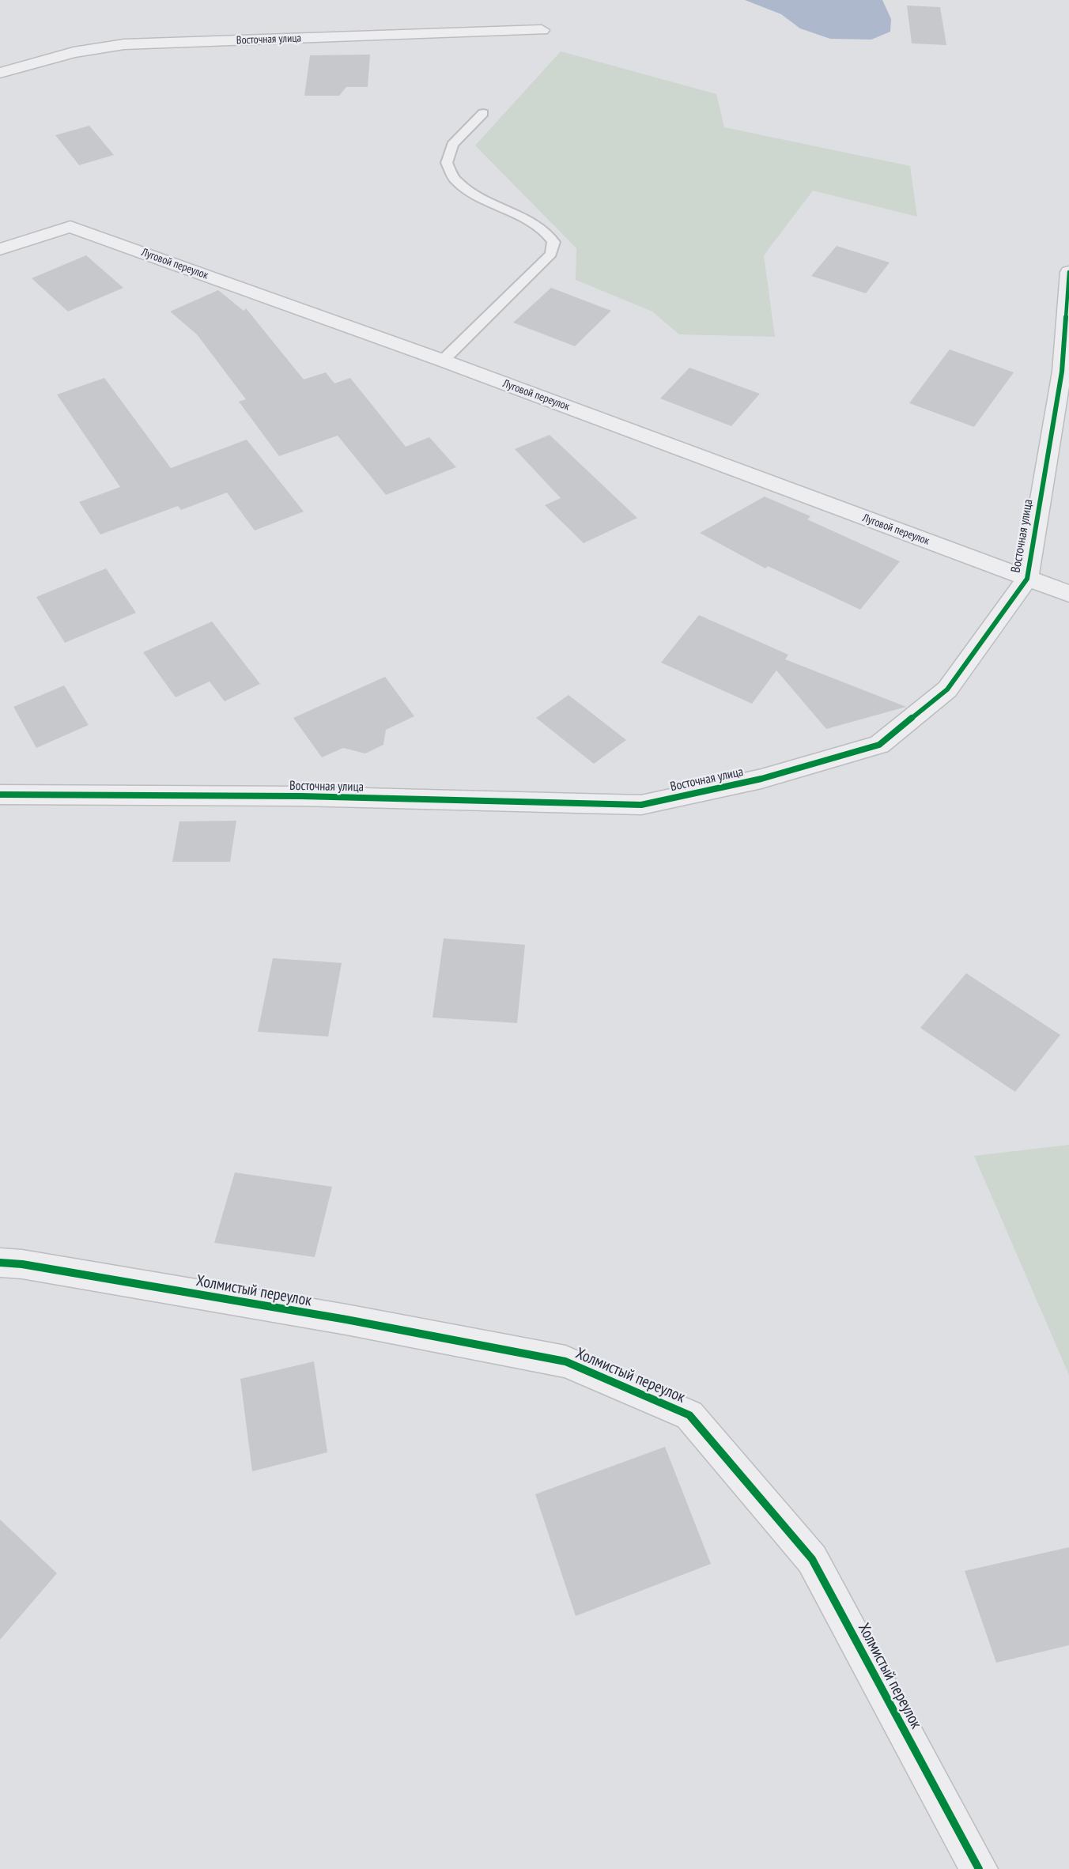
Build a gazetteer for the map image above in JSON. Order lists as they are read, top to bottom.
{
  "streets": {
    "street": ["Восточная улица", "Луговой переулок", "Холмистый переулок"]
  },
  "crossings": [
    ["Восточная улица", "Луговой переулок"]
  ]
}
